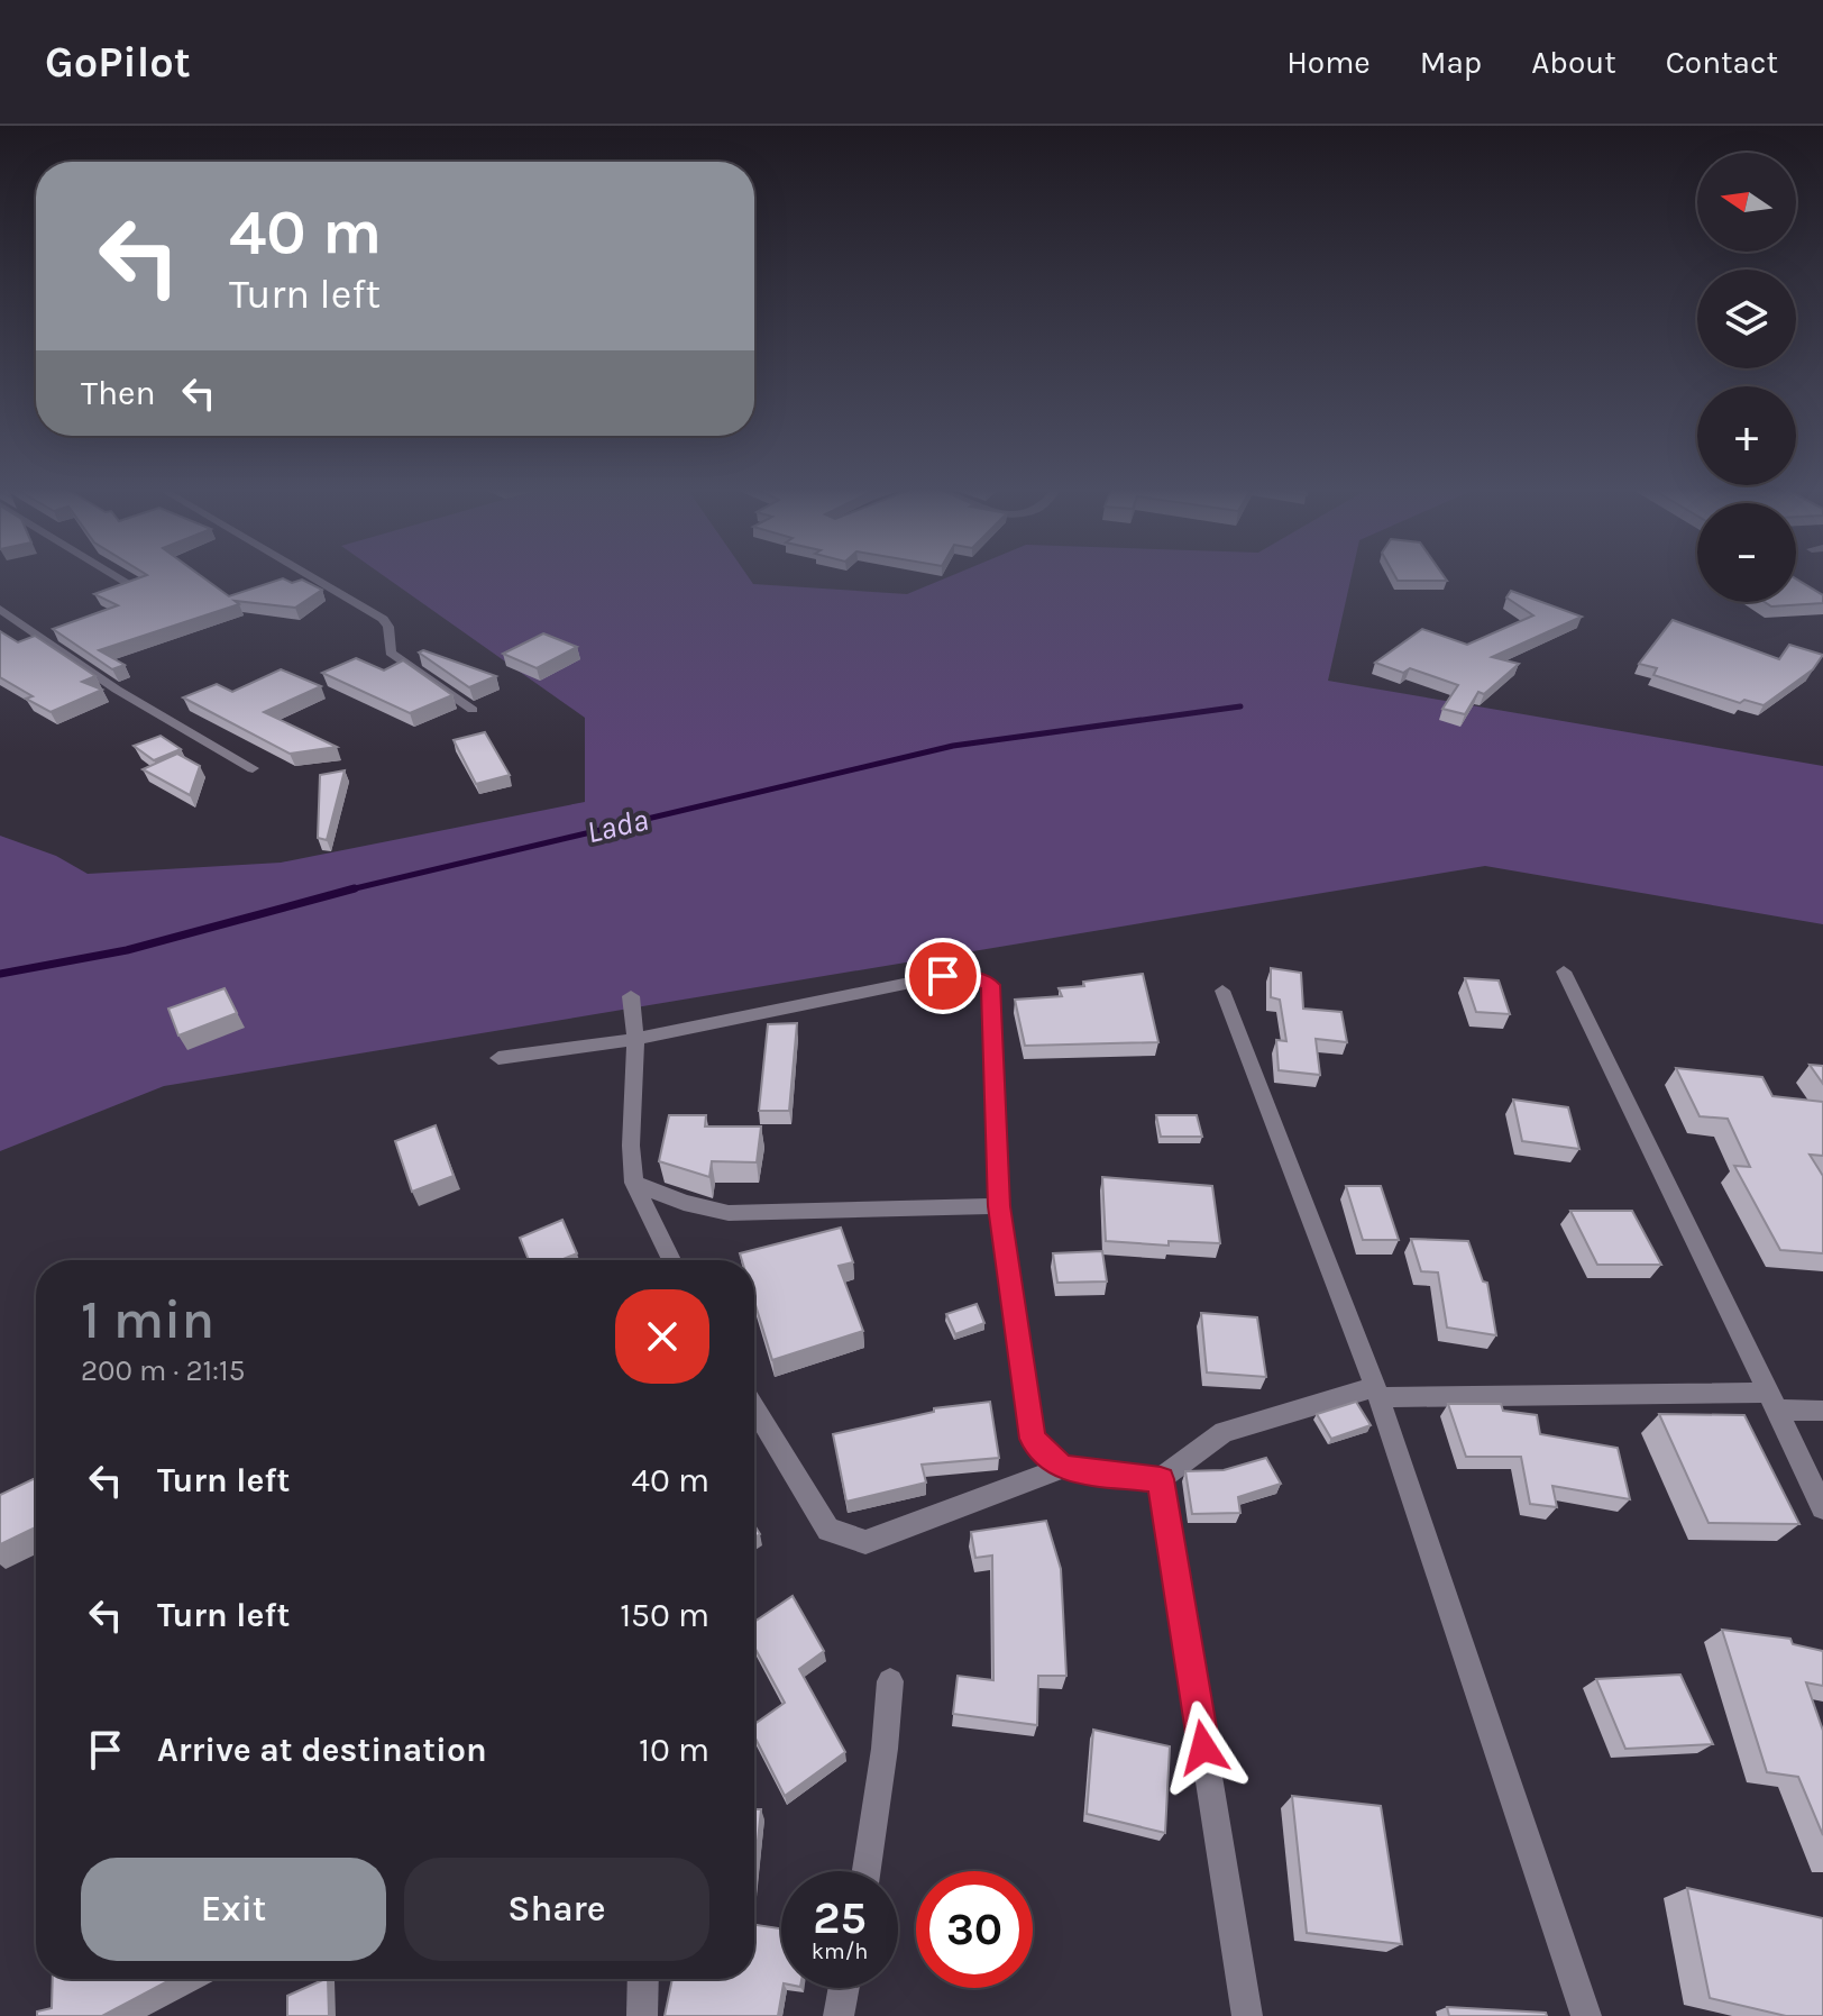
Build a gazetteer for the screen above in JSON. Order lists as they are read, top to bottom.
{
  "water": ["Lada"],
  "north": "left",
  "page": {
    "header": "GoPilot",
    "nav": [
      "Home",
      "Map",
      "About",
      "Contact"
    ],
    "map_buttons": ["+", "−"],
    "turn": ["40 m", "Turn left"],
    "then": "Then",
    "heading": ["1 min", "200 m · 21:15"],
    "list": [
      {
        "name": "Turn left",
        "value": "40 m"
      },
      {
        "name": "Turn left",
        "value": "150 m"
      },
      {
        "name": "Arrive at destination",
        "value": "10 m"
      }
    ],
    "buttons": ["Exit", "Share"],
    "speed": "25 km/h",
    "limit": "30"
  }
}
